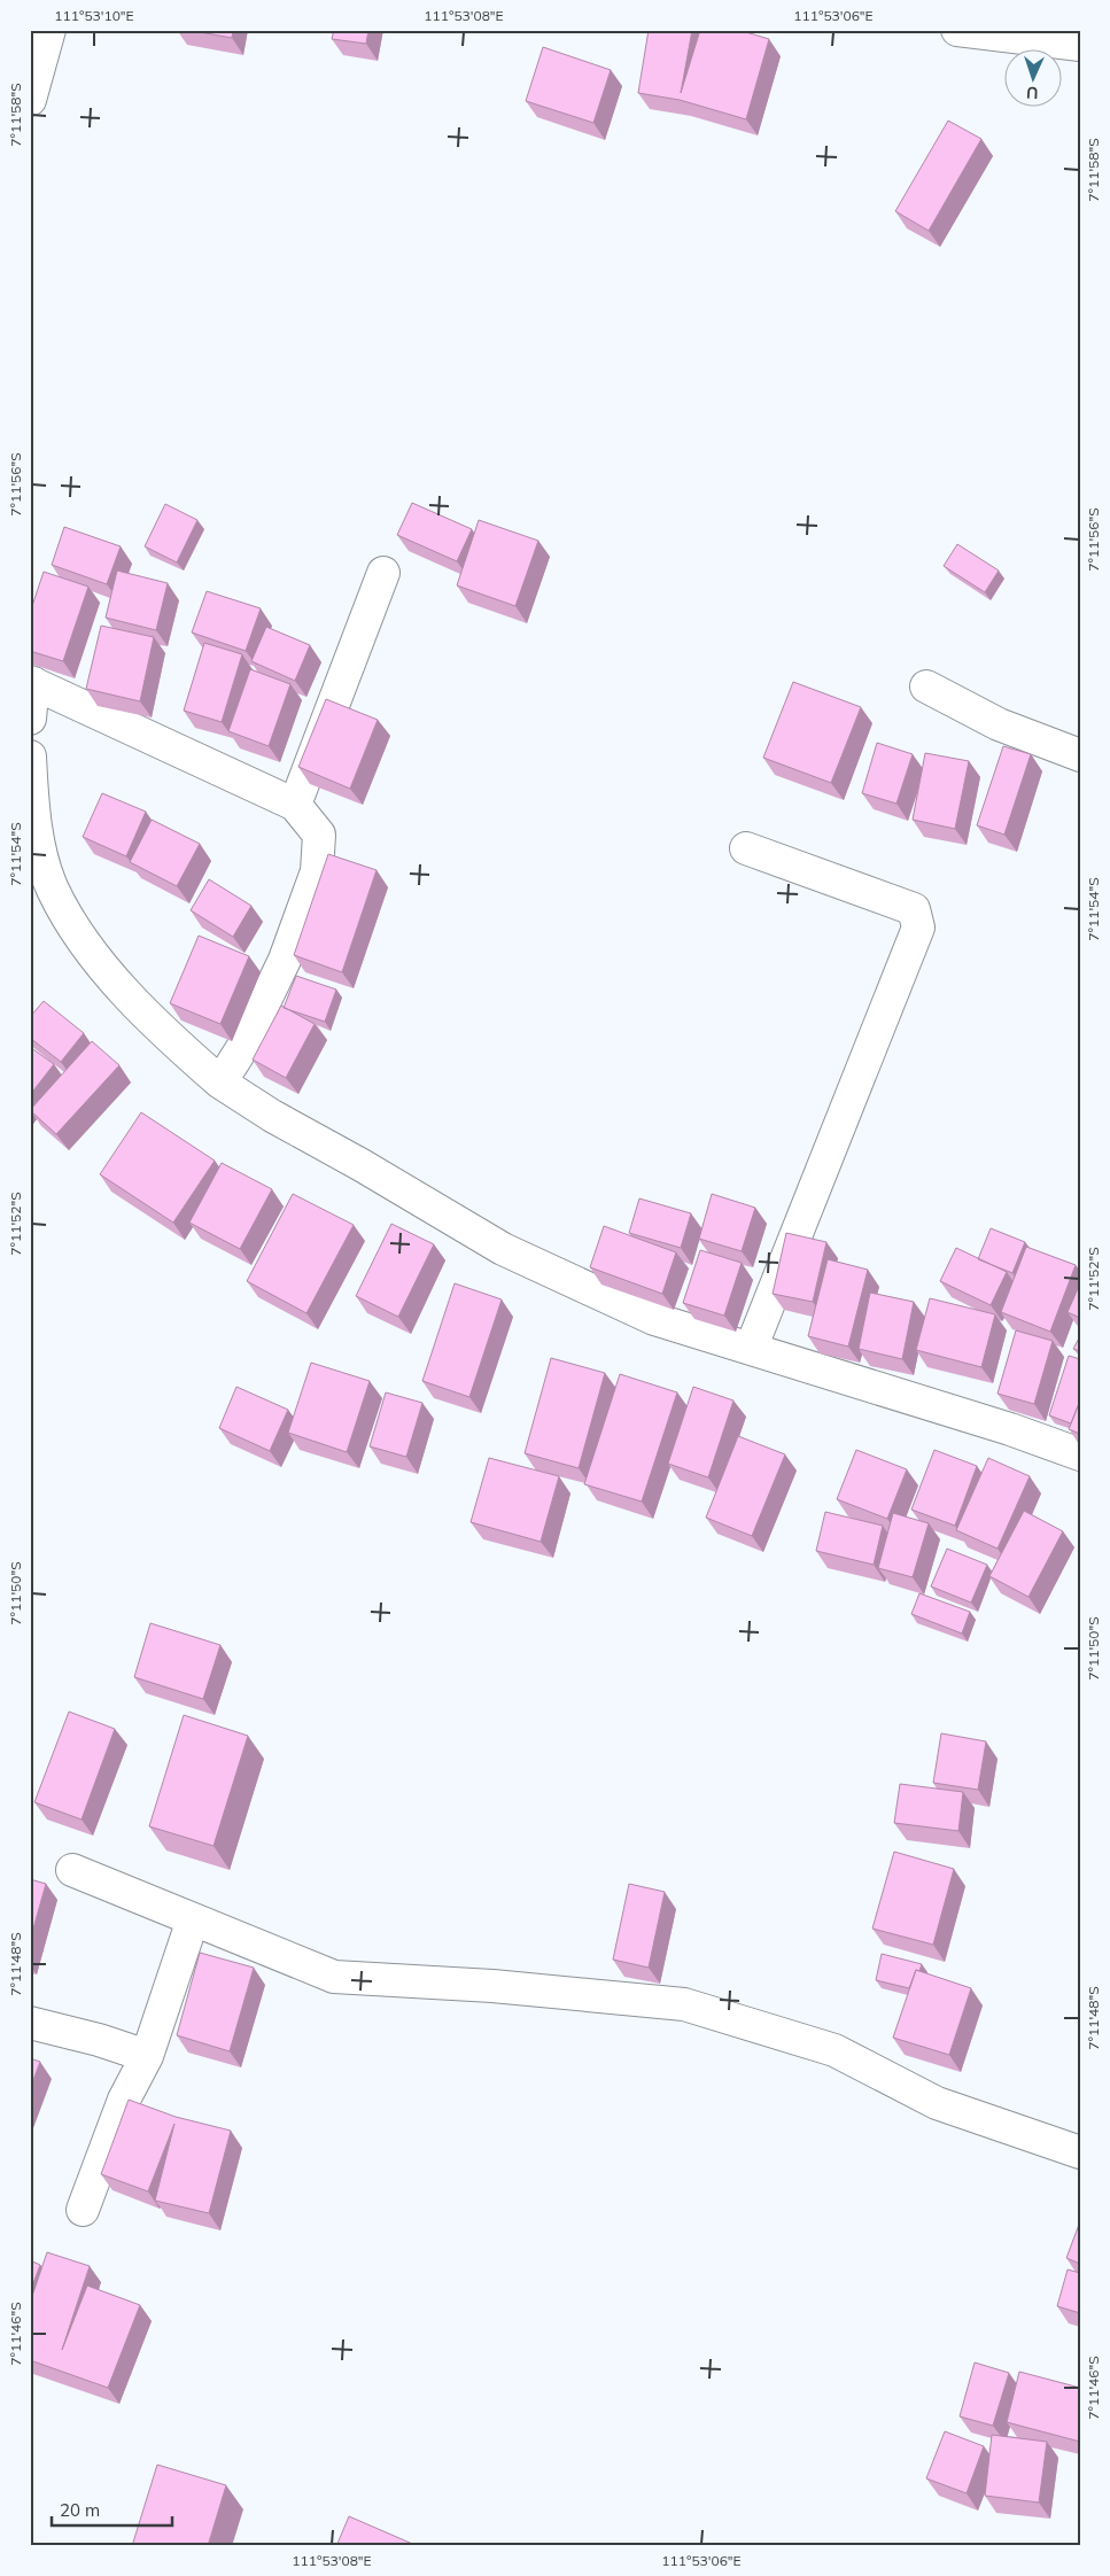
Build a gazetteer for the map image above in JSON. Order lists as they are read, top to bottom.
{
  "scale_bar": "20 m",
  "north": "bottom",
  "coordinates": [
    "111°53'10\"E",
    "111°53'08\"E",
    "111°53'06\"E",
    "7°11'58\"S",
    "7°11'56\"S",
    "7°11'54\"S",
    "7°11'52\"S",
    "7°11'50\"S",
    "7°11'48\"S",
    "7°11'46\"S"
  ]
}
